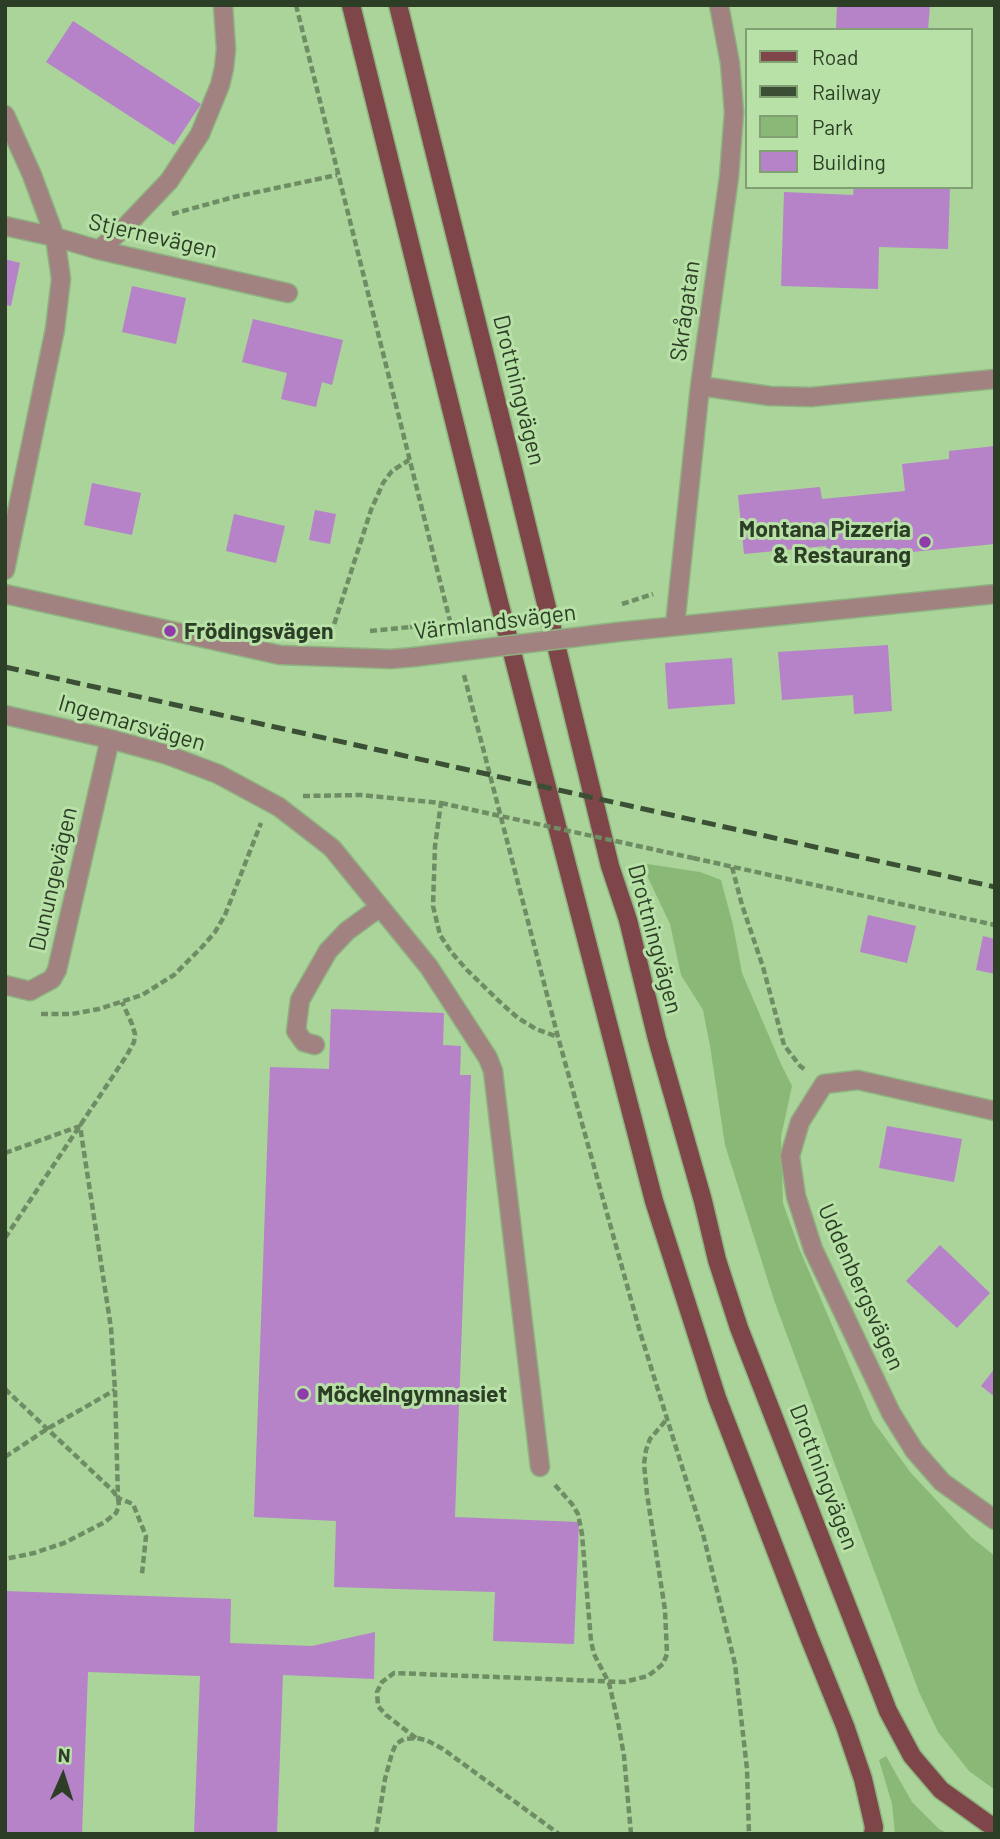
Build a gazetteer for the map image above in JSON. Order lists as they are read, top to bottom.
{
  "streets": {
    "main road": ["Drottningvägen"],
    "street": [
      "Stjernevägen",
      "Skrågatan",
      "Värmlandsvägen",
      "Ingemarsvägen",
      "Dunungevägen",
      "Uddenbergsvägen"
    ]
  },
  "crossings": [
    ["Skrågatan", "Värmlandsvägen"],
    ["Ingemarsvägen", "Dunungevägen"]
  ],
  "places": ["Montana Pizzeria & Restaurang", "Frödingsvägen", "Möckelngymnasiet"],
  "legend": [
    "Road",
    "Railway",
    "Park",
    "Building"
  ],
  "north": "top"
}
